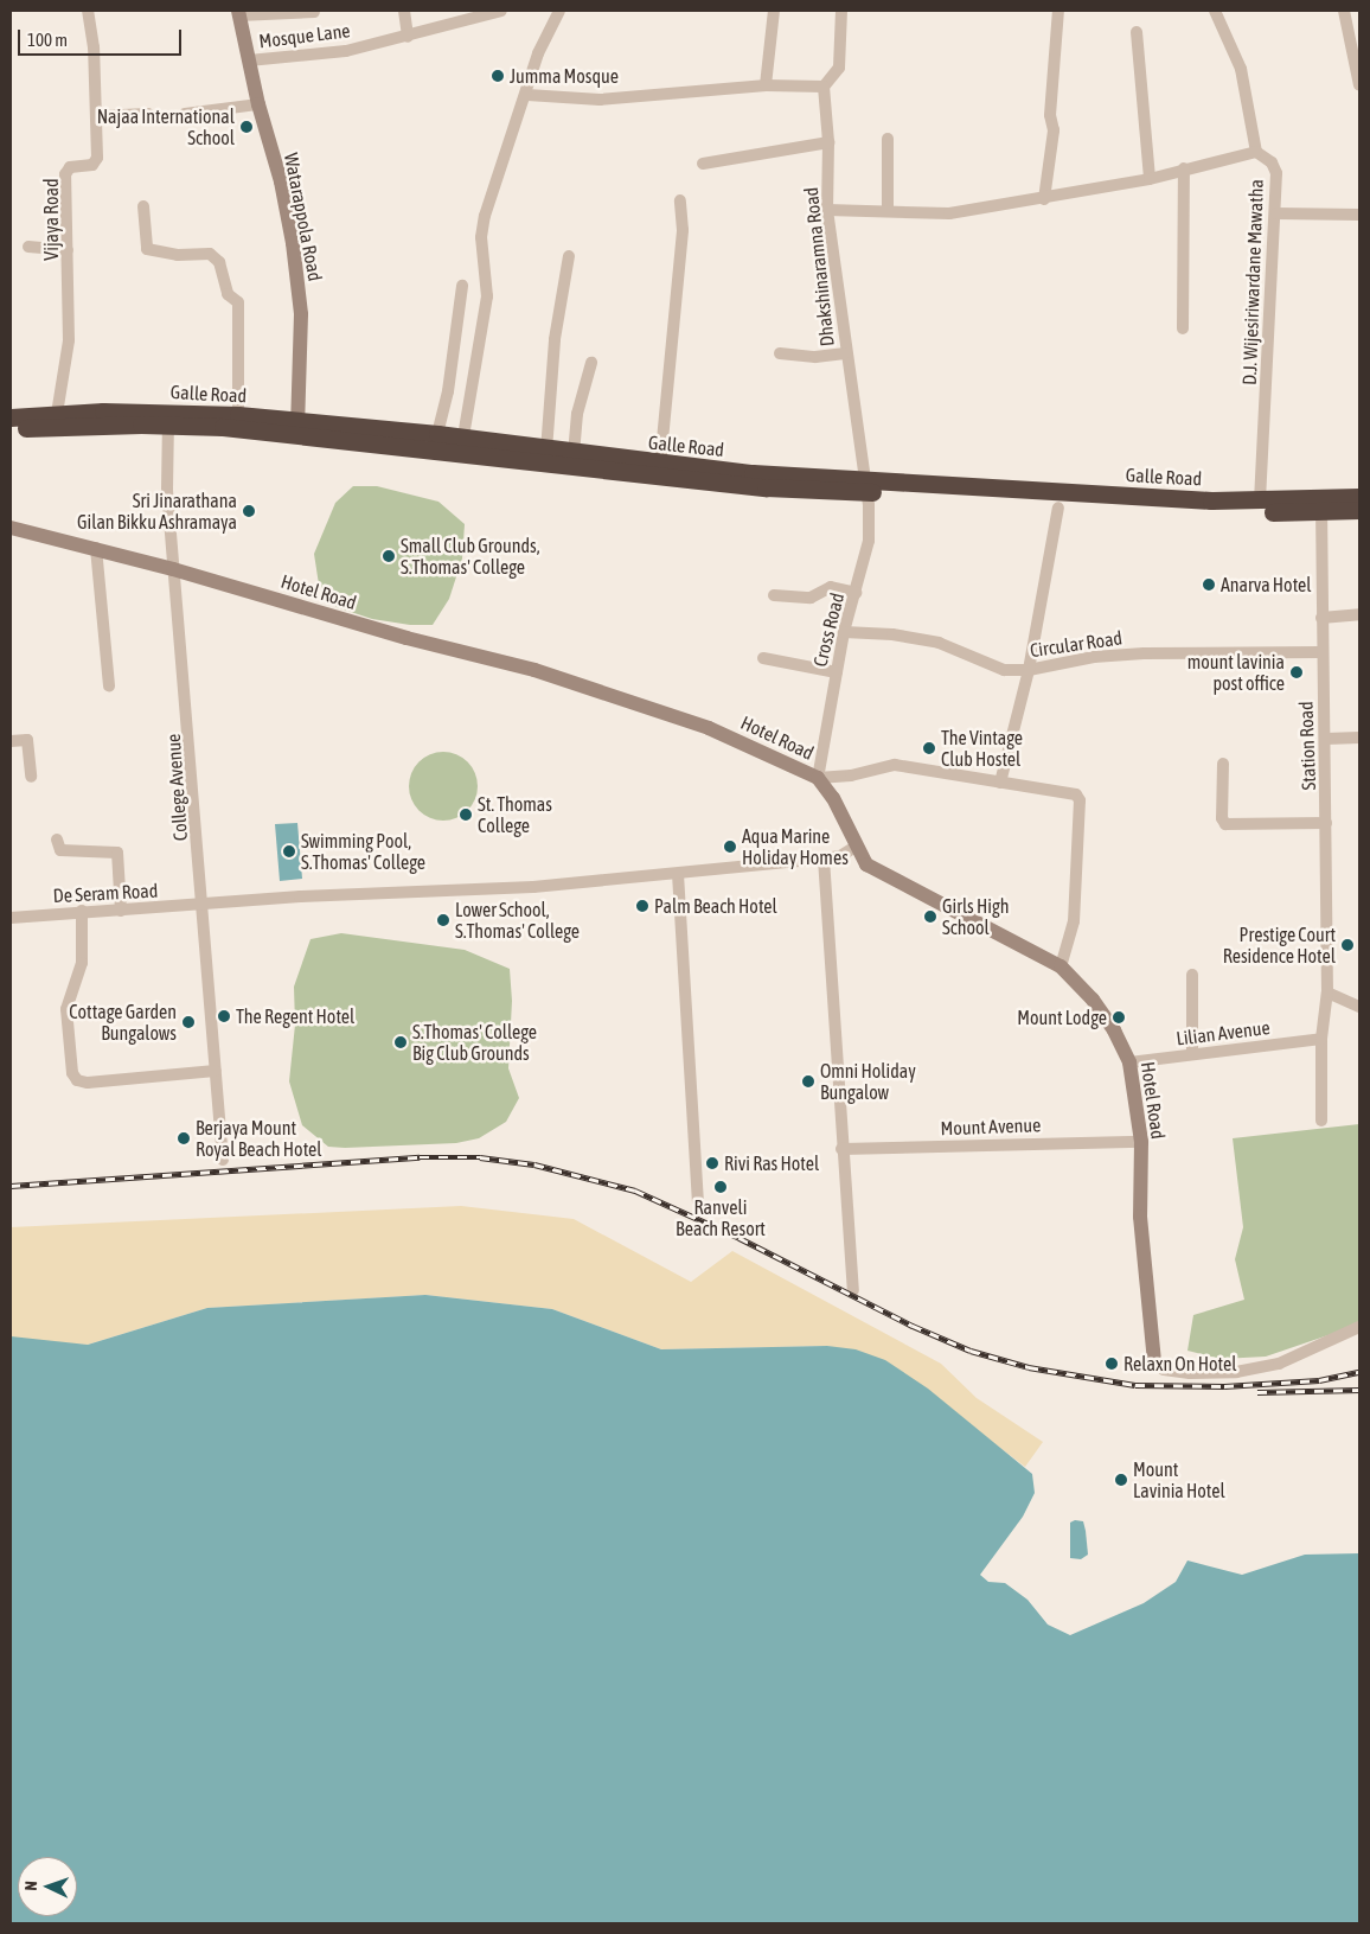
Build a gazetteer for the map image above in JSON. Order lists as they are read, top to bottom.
{
  "streets": {
    "highway": ["Galle Road"],
    "street": [
      "Mosque Lane",
      "Watarappola Road",
      "Vijaya Road",
      "Dhakshinaramna Road",
      "D.J. Wijesiriwardane Mawatha",
      "Hotel Road",
      "Cross Road",
      "Circular Road",
      "Station Road",
      "College Avenue",
      "De Seram Road",
      "Lilian Avenue",
      "Mount Avenue"
    ]
  },
  "crossings": [
    ["Mosque Lane", "Watarappola Road"],
    ["Watarappola Road", "Galle Road"],
    ["Vijaya Road", "Galle Road"],
    ["Dhakshinaramna Road", "Galle Road"],
    ["Dhakshinaramna Road", "Cross Road"],
    ["D.J. Wijesiriwardane Mawatha", "Galle Road"],
    ["Galle Road", "Cross Road"],
    ["Galle Road", "Station Road"],
    ["Galle Road", "College Avenue"],
    ["Hotel Road", "Cross Road"],
    ["Hotel Road", "College Avenue"],
    ["Hotel Road", "De Seram Road"],
    ["Hotel Road", "Lilian Avenue"],
    ["Hotel Road", "Mount Avenue"],
    ["Cross Road", "Circular Road"],
    ["Circular Road", "Station Road"],
    ["Station Road", "Lilian Avenue"],
    ["College Avenue", "De Seram Road"]
  ],
  "places": [
    "Jumma Mosque",
    "Najaa International School",
    "Sri Jinarathana Gilan Bikku Ashramaya",
    "Small Club Grounds, S.Thomas' College",
    "Anarva Hotel",
    "mount lavinia post office",
    "The Vintage Club Hostel",
    "St. Thomas College",
    "Aqua Marine Holiday Homes",
    "Swimming Pool, S.Thomas' College",
    "Palm Beach Hotel",
    "Girls High School",
    "Lower School, S.Thomas' College",
    "Prestige Court Residence Hotel",
    "The Regent Hotel",
    "Mount Lodge",
    "Cottage Garden Bungalows",
    "S.Thomas' College Big Club Grounds",
    "Omni Holiday Bungalow",
    "Berjaya Mount Royal Beach Hotel",
    "Rivi Ras Hotel",
    "Ranveli Beach Resort",
    "Relaxn On Hotel",
    "Mount Lavinia Hotel"
  ],
  "scale_bar": "100 m",
  "north": "left"
}
